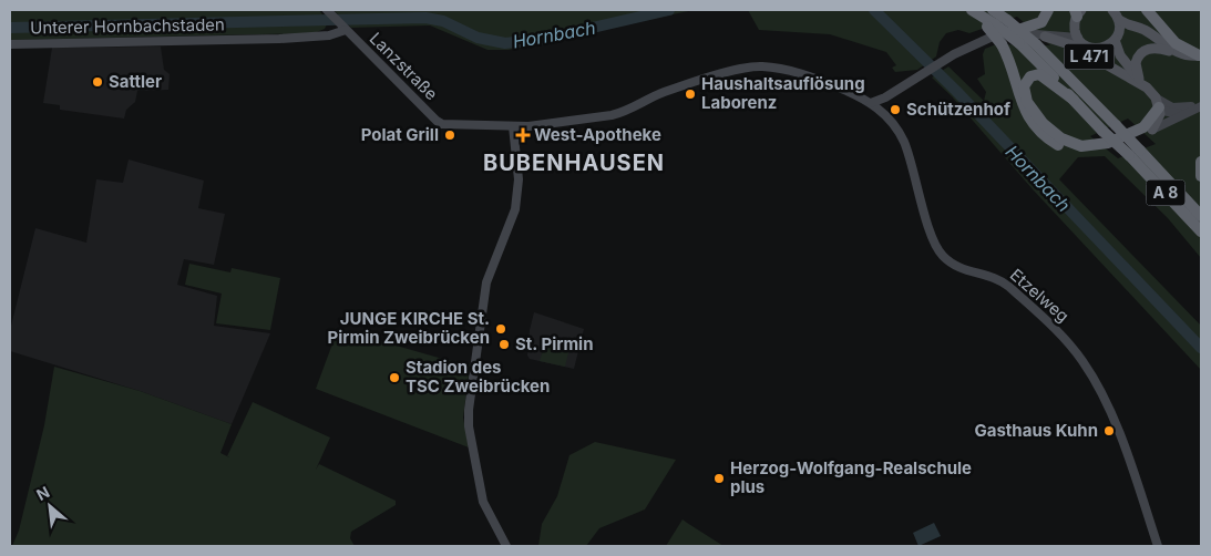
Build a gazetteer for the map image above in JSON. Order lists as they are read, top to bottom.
{
  "streets": {
    "highway": ["A 8"],
    "main road": ["L 471"],
    "street": ["Unterer Hornbachstaden", "Lanzstraße", "Etzelweg"]
  },
  "crossings": [
    ["Unterer Hornbachstaden", "Lanzstraße"]
  ],
  "districts": ["BUBENHAUSEN"],
  "water": ["Hornbach"],
  "places": {
    "other": [
      "Sattler",
      "Haushaltsauflösung Laborenz",
      "Schützenhof",
      "Polat Grill",
      "JUNGE KIRCHE St. Pirmin Zweibrücken",
      "St. Pirmin",
      "Stadion des TSC Zweibrücken",
      "Gasthaus Kuhn",
      "Herzog-Wolfgang-Realschule plus"
    ],
    "health": ["West-Apotheke"]
  },
  "north": "top left"
}
